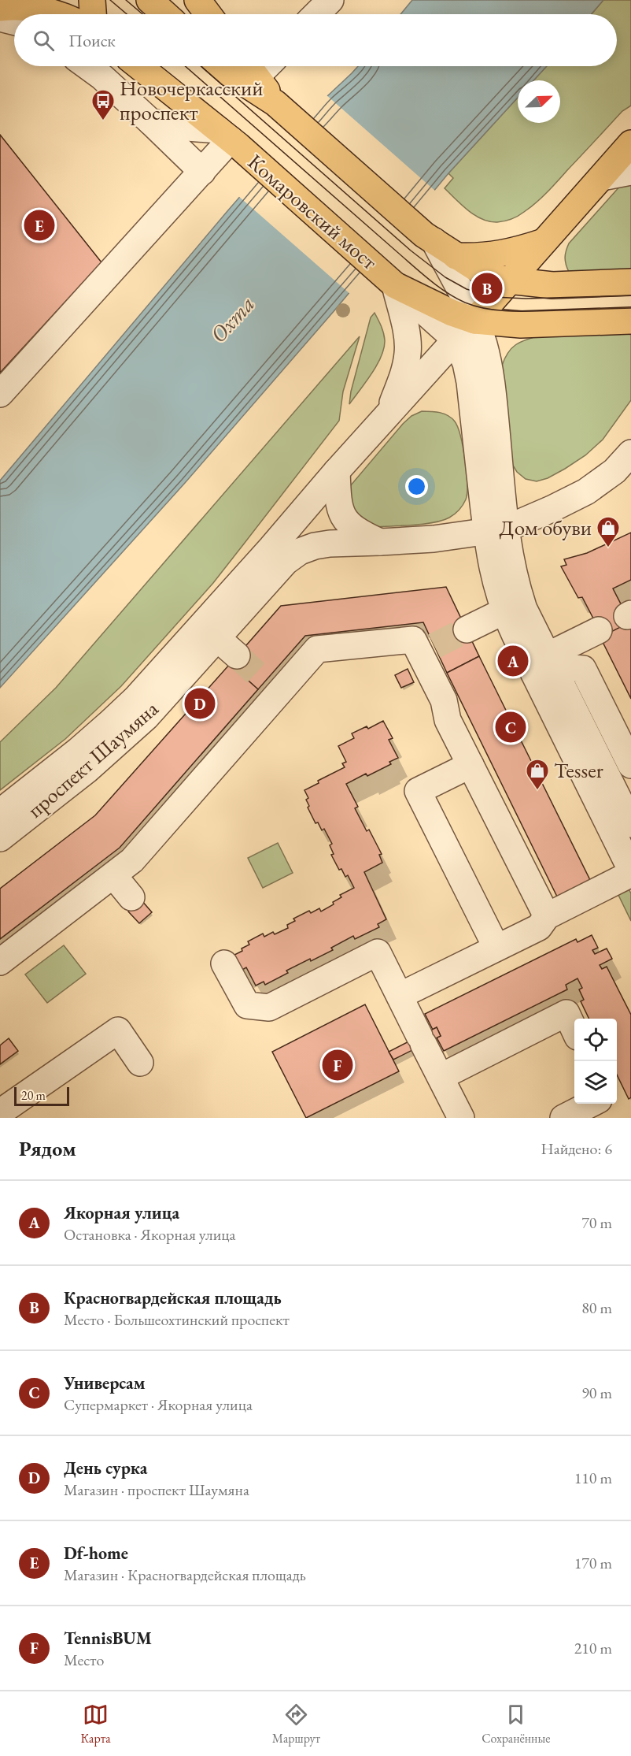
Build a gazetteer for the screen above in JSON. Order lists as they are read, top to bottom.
{
  "streets": {
    "main road": ["Комаровский мост"],
    "street": ["проспект Шаумяна"]
  },
  "crossings": [
    ["Комаровский мост", "проспект Шаумяна"]
  ],
  "water": ["Охта"],
  "places": {
    "bus stop": ["Новочеркасский проспект"],
    "shop": ["Дом обуви", "Tesser"]
  },
  "scale_bar": "20 m",
  "north": "top right",
  "page": {
    "search": "Поиск",
    "pins": [
      "E",
      "B",
      "A",
      "D",
      "C",
      "F"
    ],
    "scale": "20 m",
    "heading": ["Рядом", "Найдено: 6"],
    "list": [
      {
        "mark": "A",
        "name": "Якорная улица",
        "note": "Остановка · Якорная улица",
        "value": "70 m"
      },
      {
        "mark": "B",
        "name": "Красногвардейская площадь",
        "note": "Место · Большеохтинский проспект",
        "value": "80 m"
      },
      {
        "mark": "C",
        "name": "Универсам",
        "note": "Супермаркет · Якорная улица",
        "value": "90 m"
      },
      {
        "mark": "D",
        "name": "День сурка",
        "note": "Магазин · проспект Шаумяна",
        "value": "110 m"
      },
      {
        "mark": "E",
        "name": "Df-home",
        "note": "Магазин · Красногвардейская площадь",
        "value": "170 m"
      },
      {
        "mark": "F",
        "name": "TennisBUM",
        "note": "Место",
        "value": "210 m"
      }
    ],
    "nav": ["Карта", "Маршрут", "Сохранённые"]
  }
}
